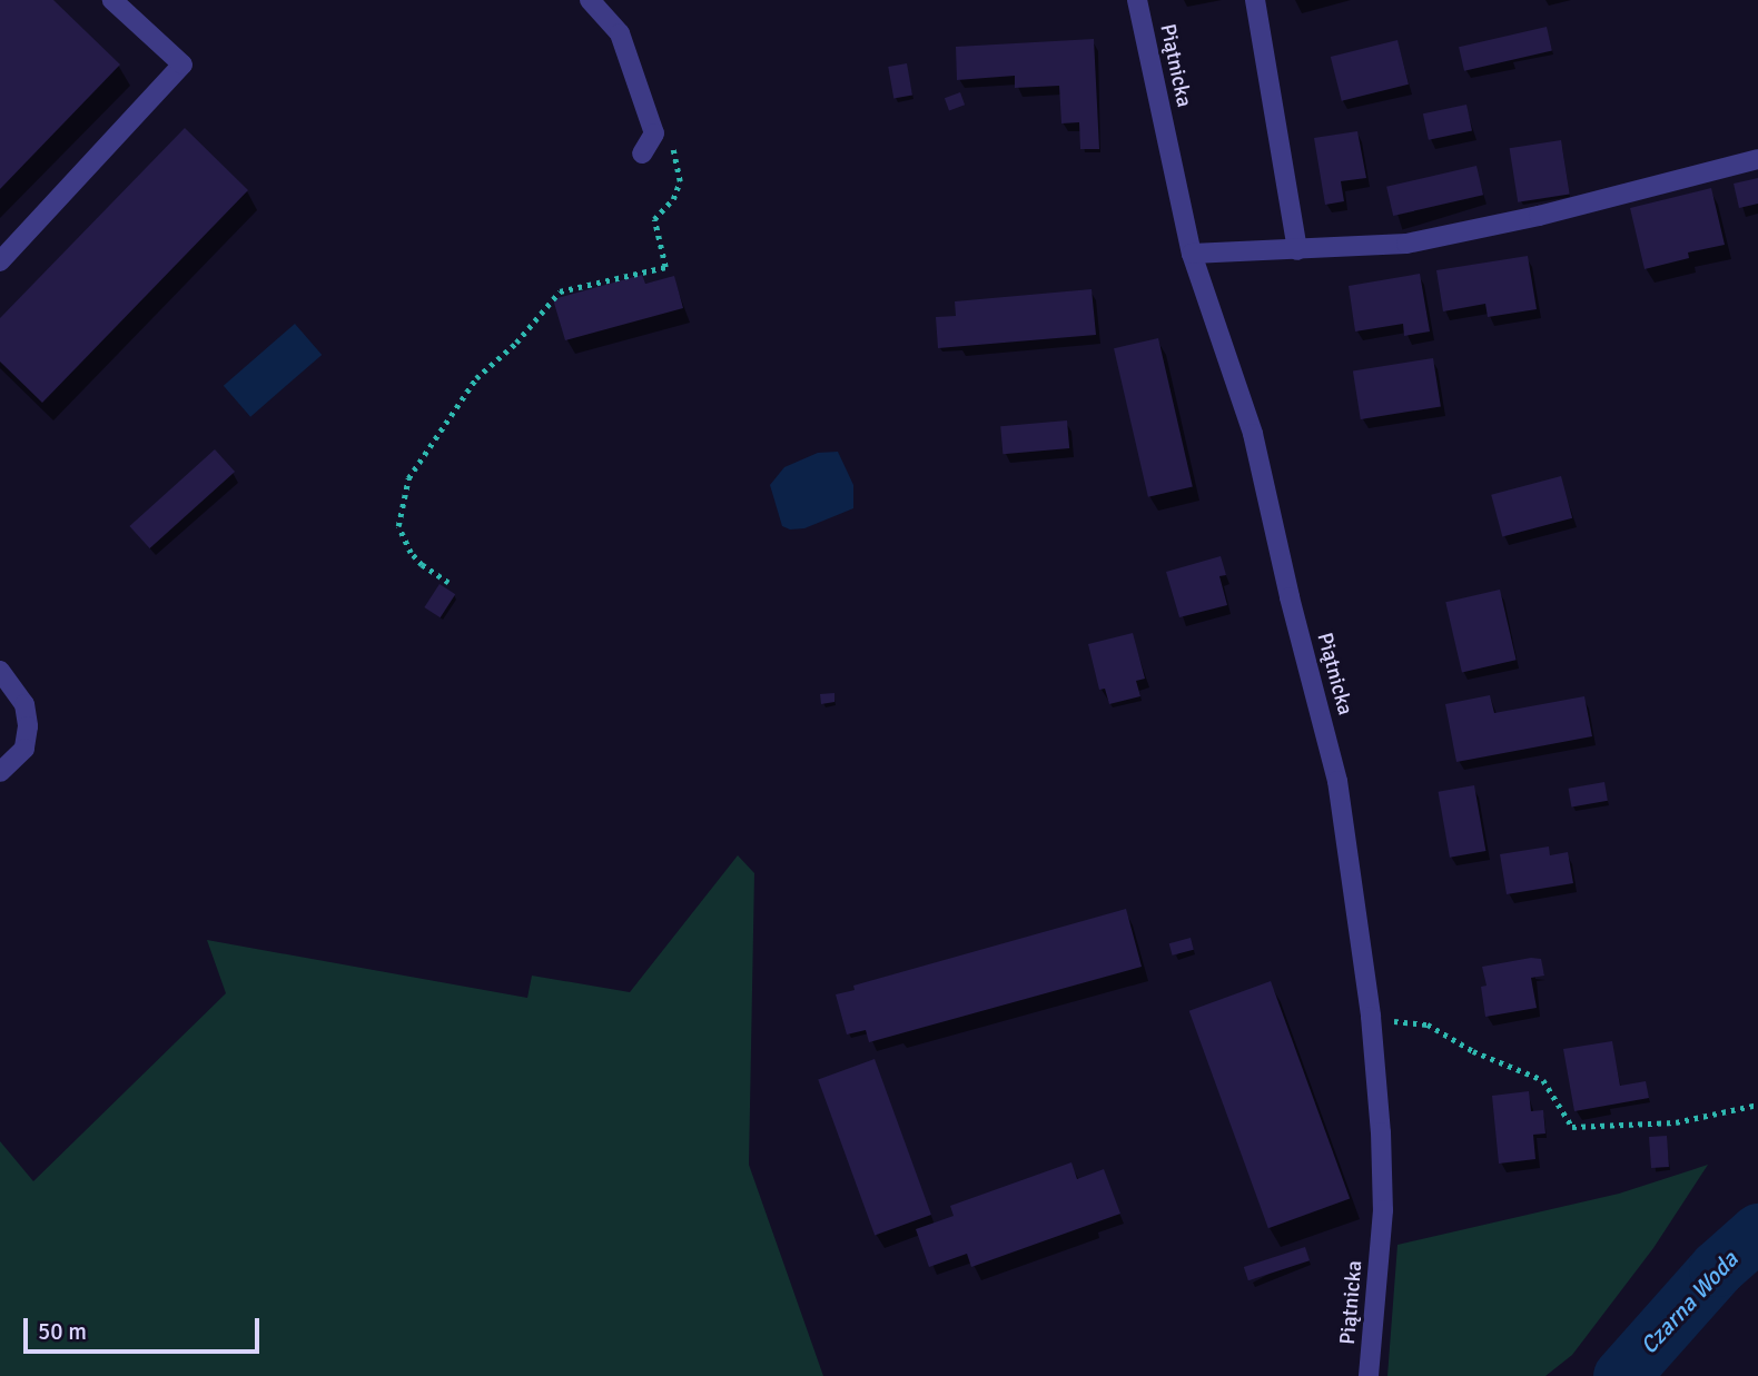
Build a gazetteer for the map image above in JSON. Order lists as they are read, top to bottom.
{
  "streets": {
    "street": ["Piątnicka"]
  },
  "water": ["Czarna Woda"],
  "scale_bar": "50 m"
}
